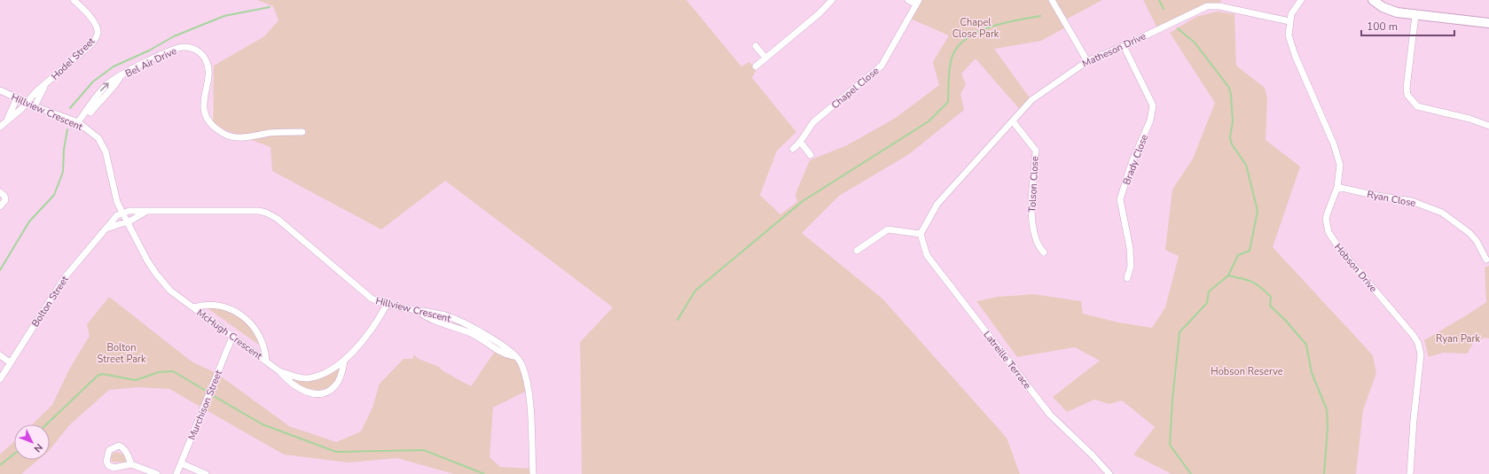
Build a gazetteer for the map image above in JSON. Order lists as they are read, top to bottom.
{
  "streets": {
    "street": [
      "Matheson Drive",
      "Hodel Street",
      "Bel Air Drive",
      "Chapel Close",
      "Hillview Crescent",
      "Brady Close",
      "Tolson Close",
      "Ryan Close",
      "Hobson Drive",
      "Bolton Street",
      "McHugh Crescent",
      "Latreille Terrace",
      "Murchison Street"
    ]
  },
  "crossings": [
    ["Matheson Drive", "Brady Close"],
    ["Matheson Drive", "Tolson Close"],
    ["Matheson Drive", "Hobson Drive"],
    ["Matheson Drive", "Latreille Terrace"],
    ["Hodel Street", "Hillview Crescent"],
    ["Bel Air Drive", "Hillview Crescent"],
    ["Hillview Crescent", "Bolton Street"],
    ["Hillview Crescent", "McHugh Crescent"],
    ["Ryan Close", "Hobson Drive"],
    ["Bolton Street", "McHugh Crescent"],
    ["McHugh Crescent", "Murchison Street"]
  ],
  "parks": [
    "Chapel Close Park",
    "Ryan Park",
    "Bolton Street Park",
    "Hobson Reserve"
  ],
  "scale_bar": "100 m",
  "north": "bottom right"
}
